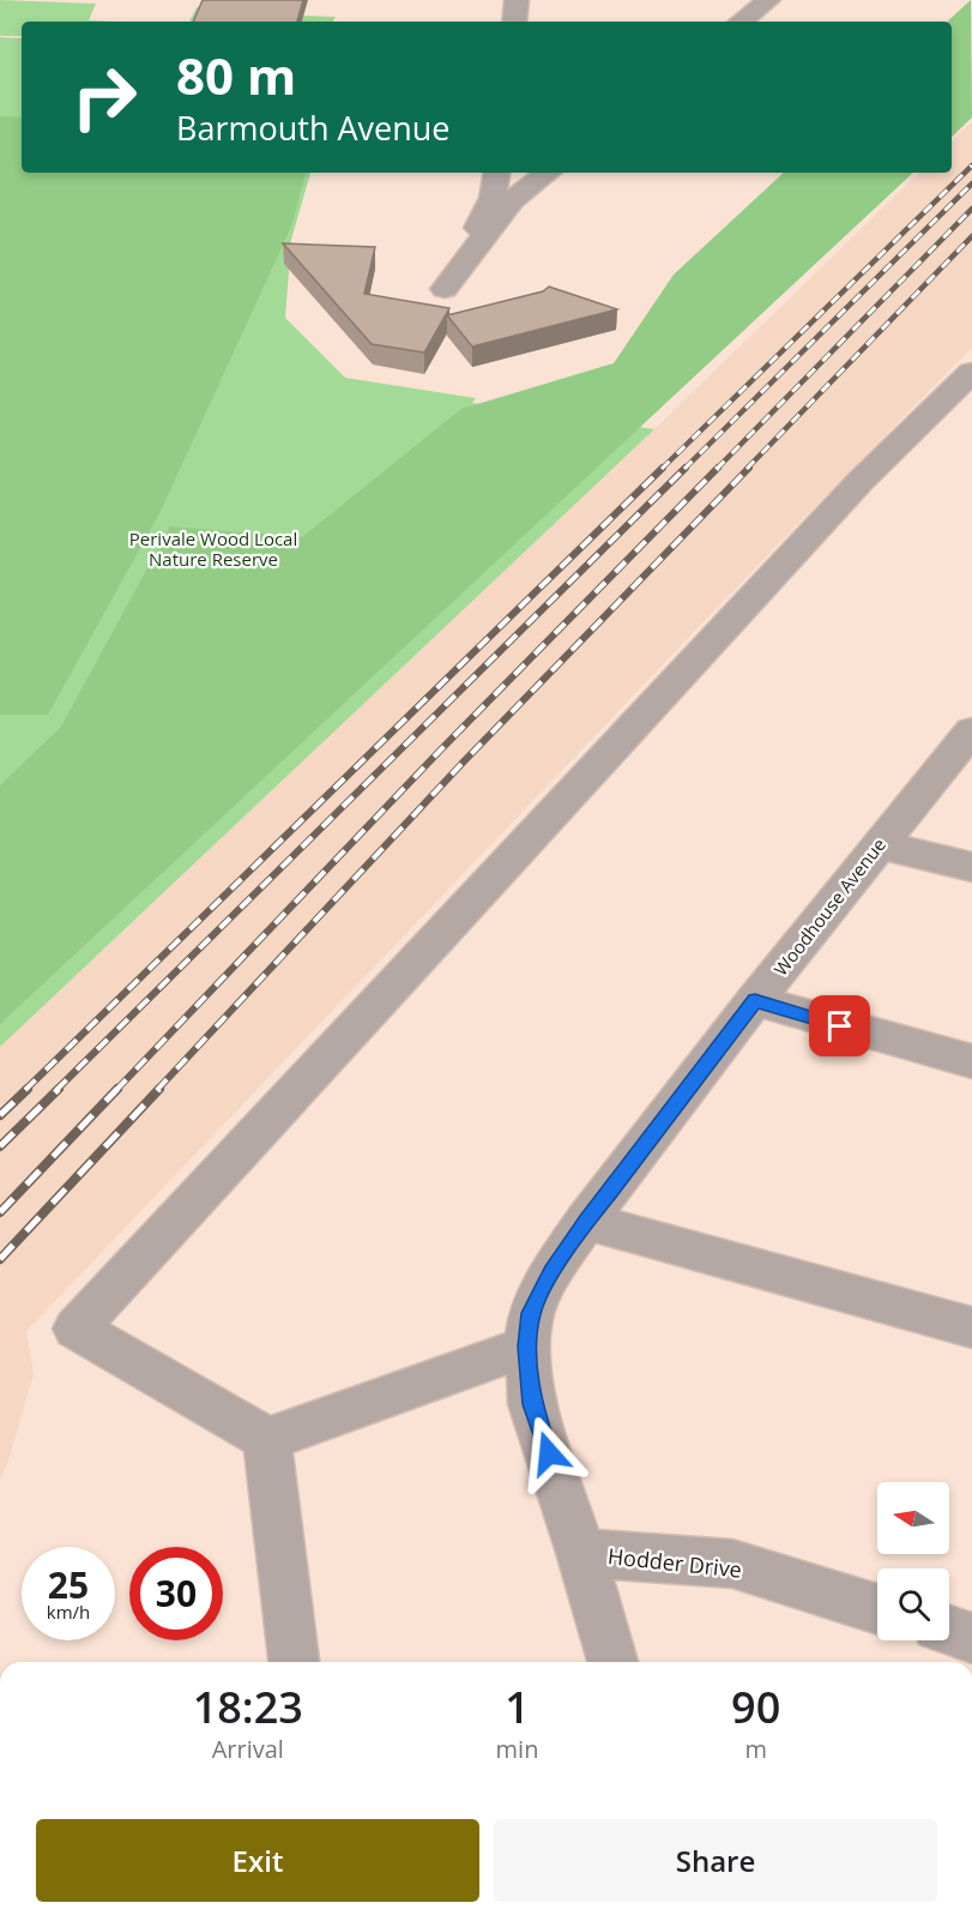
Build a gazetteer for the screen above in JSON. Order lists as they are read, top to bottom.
{
  "streets": {
    "street": ["Woodhouse Avenue", "Hodder Drive"]
  },
  "crossings": [
    ["Woodhouse Avenue", "Hodder Drive"]
  ],
  "parks": ["Perivale Wood Local Nature Reserve"],
  "north": "left",
  "page": {
    "turn": ["80 m", "Barmouth Avenue"],
    "speed": "25 km/h",
    "limit": "30",
    "eta": [
      "18:23",
      "Arrival",
      "1",
      "min",
      "90",
      "m"
    ],
    "buttons": ["Exit", "Share"]
  }
}
